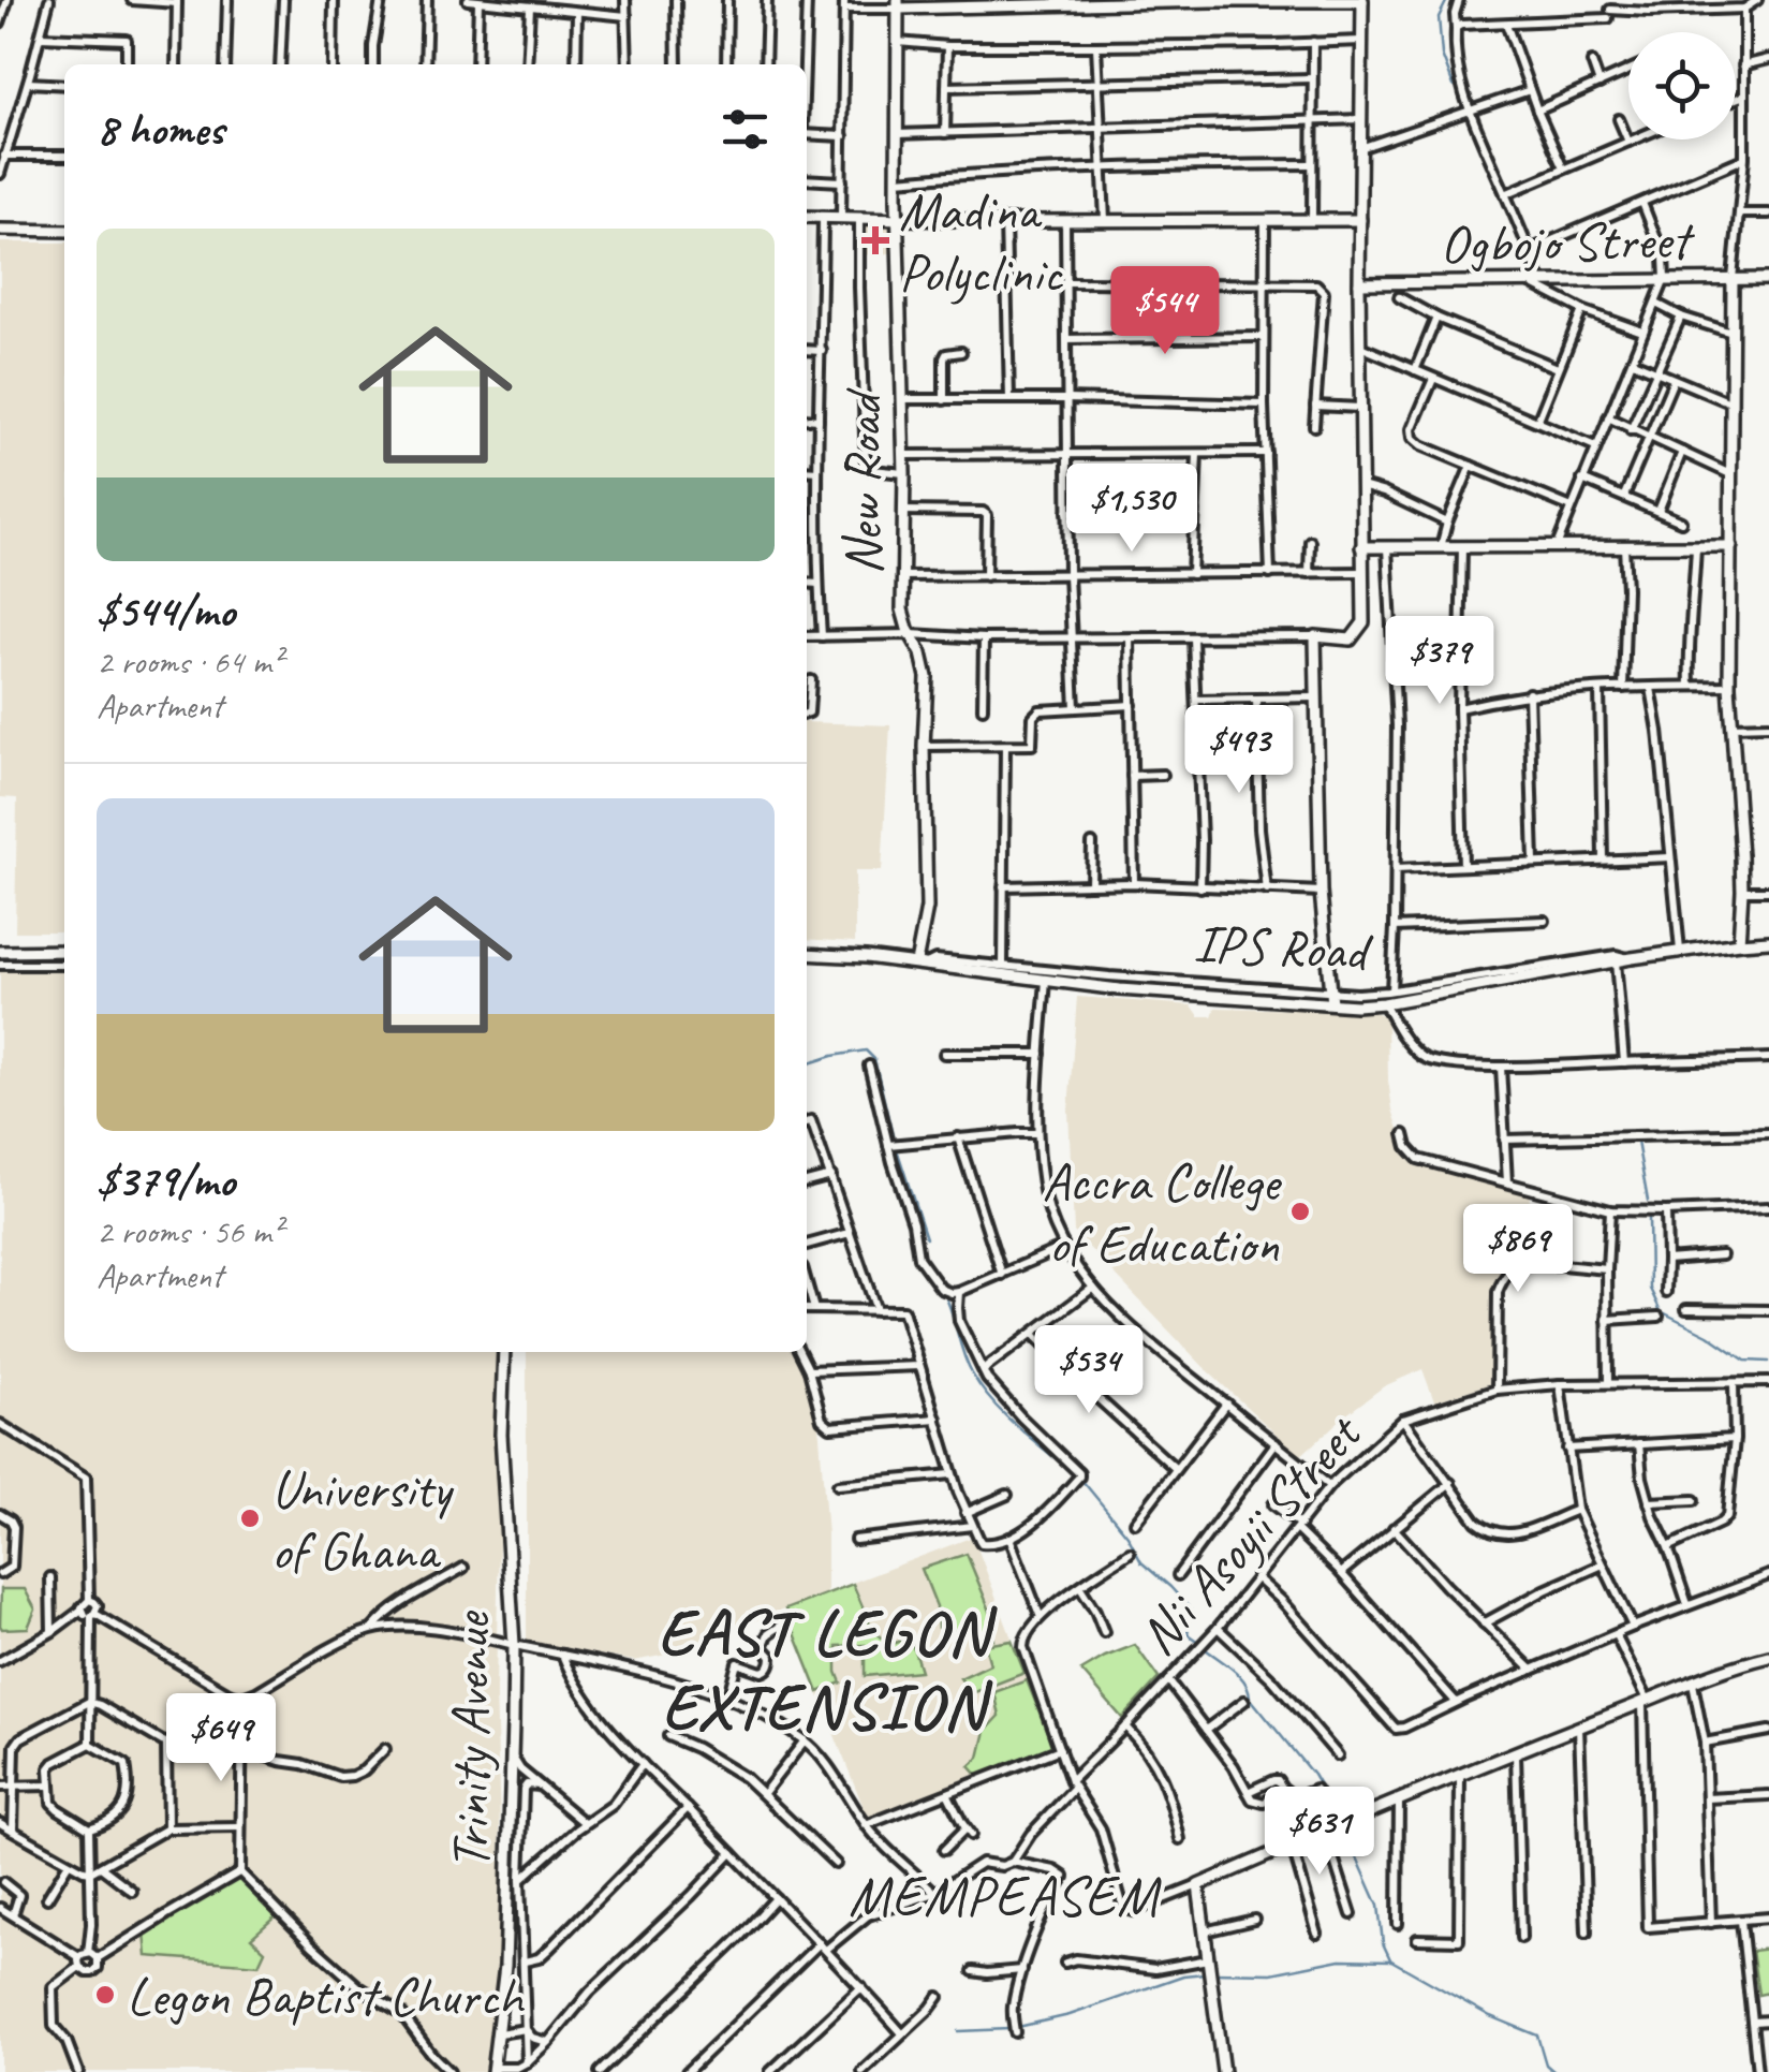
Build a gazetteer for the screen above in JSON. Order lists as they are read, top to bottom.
{
  "streets": {
    "street": [
      "Ogbojo Street",
      "New Road",
      "IPS Road",
      "Nii Asoyii Street",
      "Trinity Avenue"
    ]
  },
  "crossings": [
    ["New Road", "IPS Road"]
  ],
  "districts": ["EAST LEGON EXTENSION", "MEMPEASEM"],
  "places": {
    "health": ["Madina Polyclinic"],
    "other": ["Accra College of Education", "University of Ghana", "Legon Baptist Church"]
  },
  "page": {
    "heading": "8 homes",
    "list": [
      {
        "name": "$544/mo",
        "note": "2 rooms · 64 m² · Apartment"
      },
      {
        "name": "$379/mo",
        "note": "2 rooms · 56 m² · Apartment"
      }
    ],
    "price": [
      "$544",
      "$1,530",
      "$379",
      "$493",
      "$869",
      "$534",
      "$649",
      "$631"
    ]
  }
}
